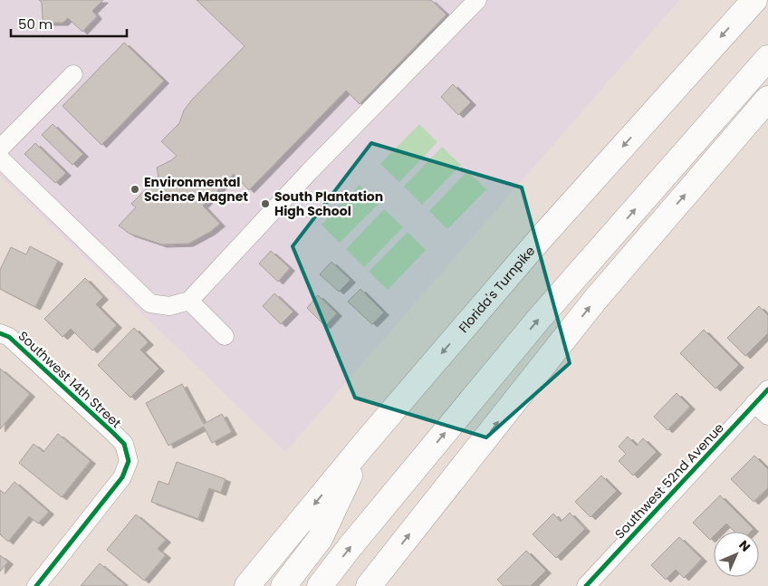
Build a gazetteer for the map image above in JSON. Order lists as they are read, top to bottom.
{
  "streets": {
    "highway": ["Florida's Turnpike"],
    "street": ["Southwest 14th Street", "Southwest 52nd Avenue"]
  },
  "places": ["Environmental Science Magnet", "South Plantation High School"],
  "scale_bar": "50 m",
  "north": "top right"
}
